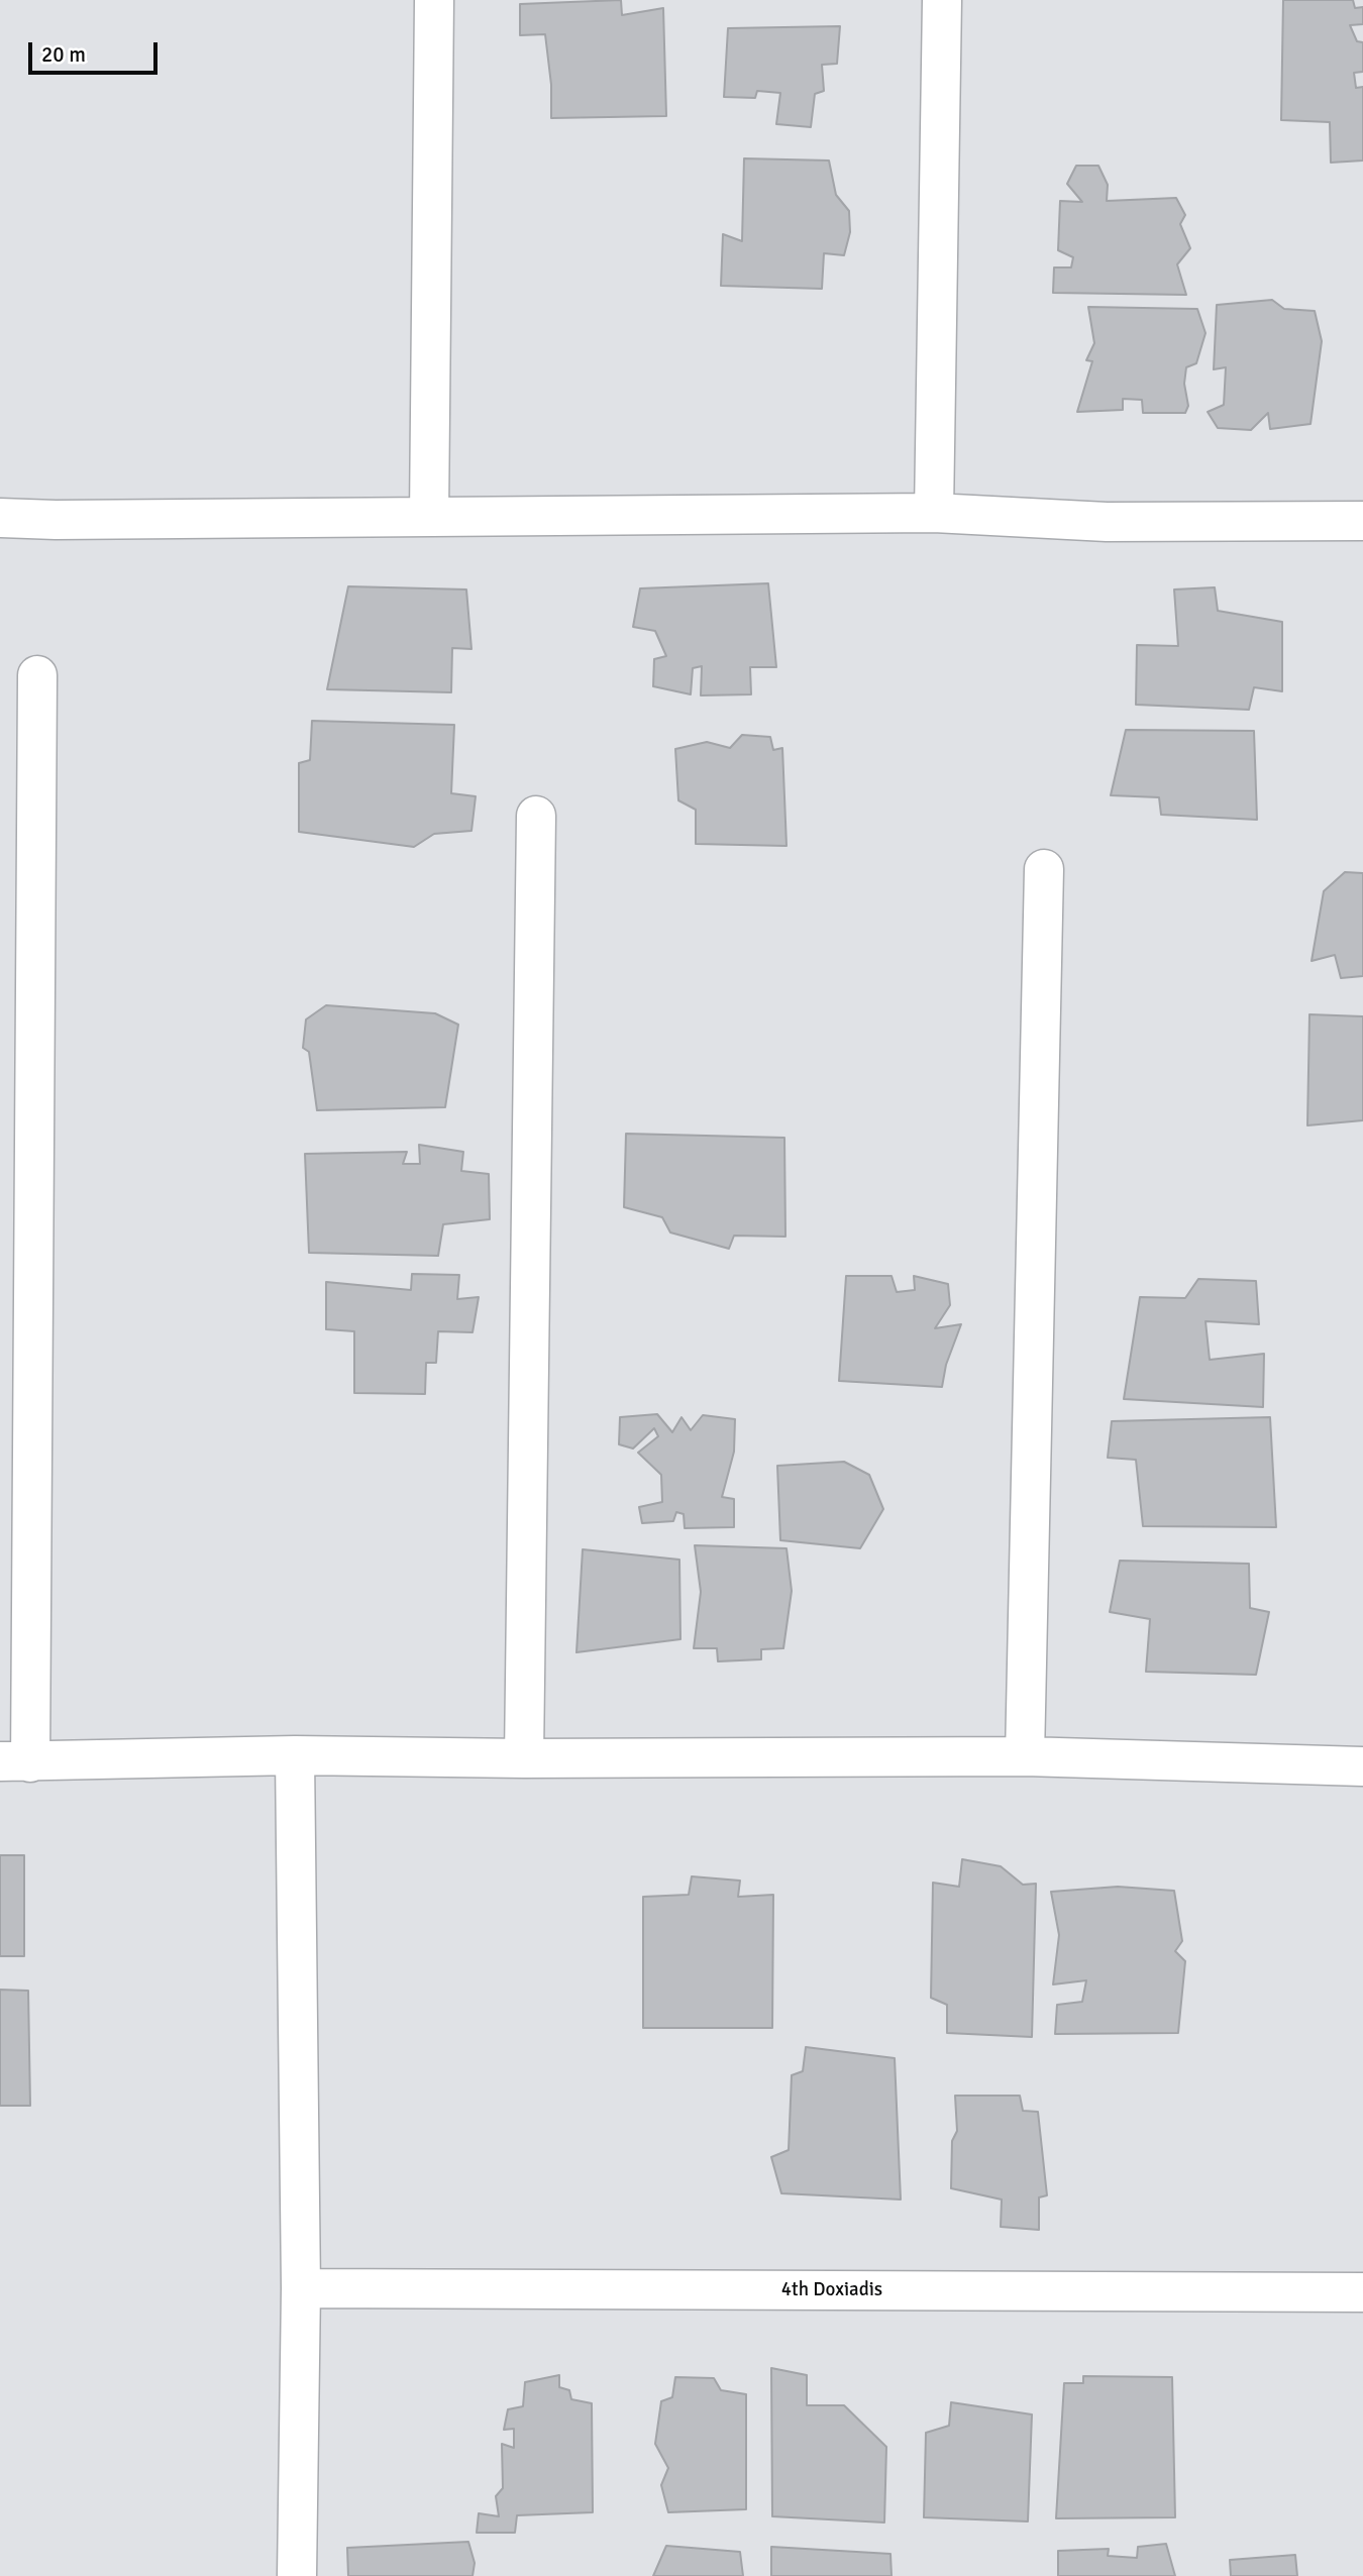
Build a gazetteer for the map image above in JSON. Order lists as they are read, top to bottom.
{
  "streets": {
    "street": ["4th Doxiadis"]
  },
  "scale_bar": "20 m"
}
